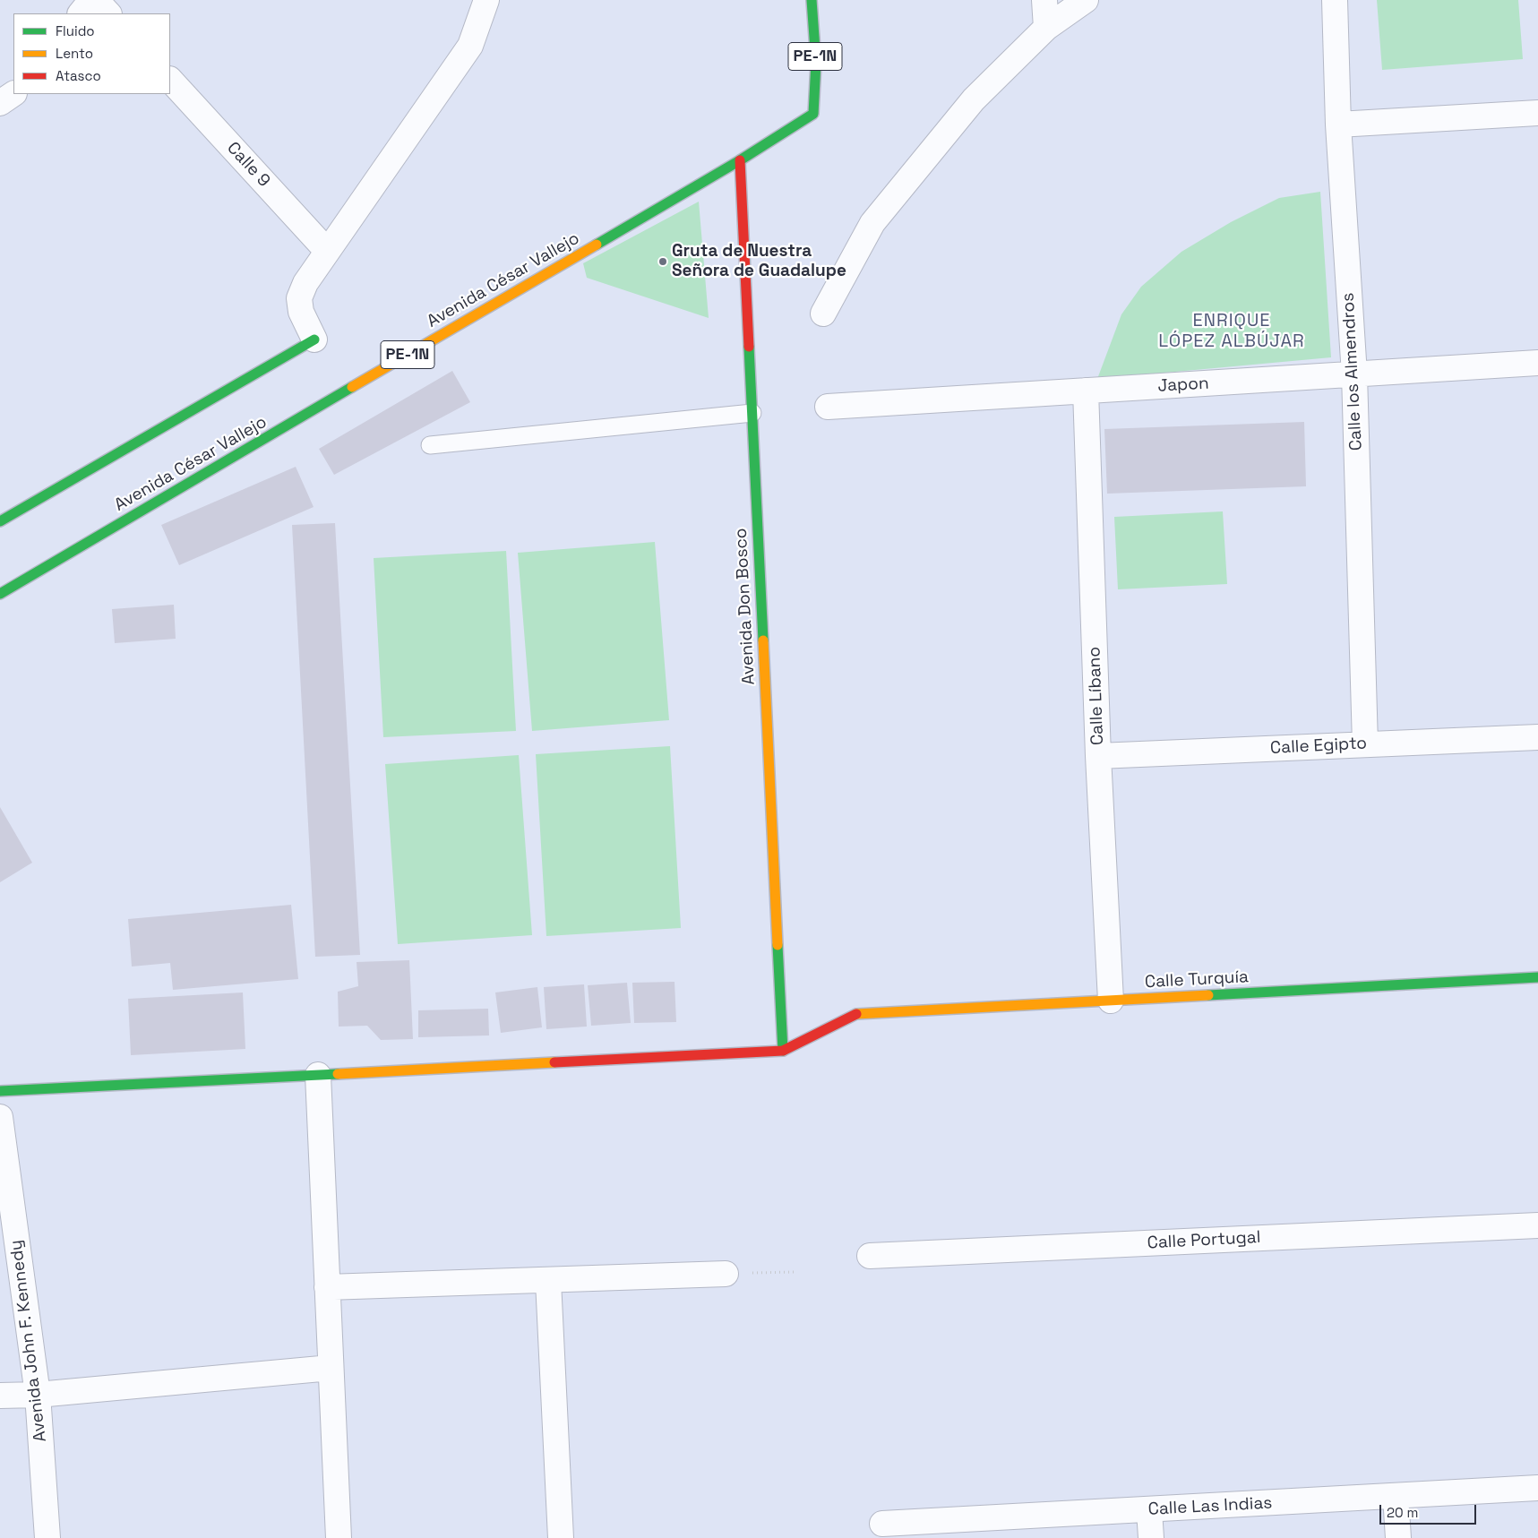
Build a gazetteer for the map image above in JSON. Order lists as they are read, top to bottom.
{
  "streets": {
    "main road": [
      "PE-1N",
      "Avenida César Vallejo",
      "Avenida Don Bosco",
      "Calle Turquía"
    ],
    "street": [
      "Calle 9",
      "Calle los Almendros",
      "Japon",
      "Calle Líbano",
      "Calle Egipto",
      "Calle Portugal",
      "Avenida John F. Kennedy",
      "Calle Las Indias"
    ]
  },
  "crossings": [
    ["Avenida César Vallejo", "Avenida Don Bosco"],
    ["Calle los Almendros", "Japon"],
    ["Calle los Almendros", "Calle Egipto"],
    ["Japon", "Calle Líbano"],
    ["Avenida Don Bosco", "Calle Turquía"],
    ["Calle Líbano", "Calle Egipto"],
    ["Calle Líbano", "Calle Turquía"]
  ],
  "districts": ["ENRIQUE LÓPEZ ALBÚJAR"],
  "places": ["Gruta de Nuestra Señora de Guadalupe"],
  "legend": ["Fluido", "Lento", "Atasco"],
  "scale_bar": "20 m"
}
